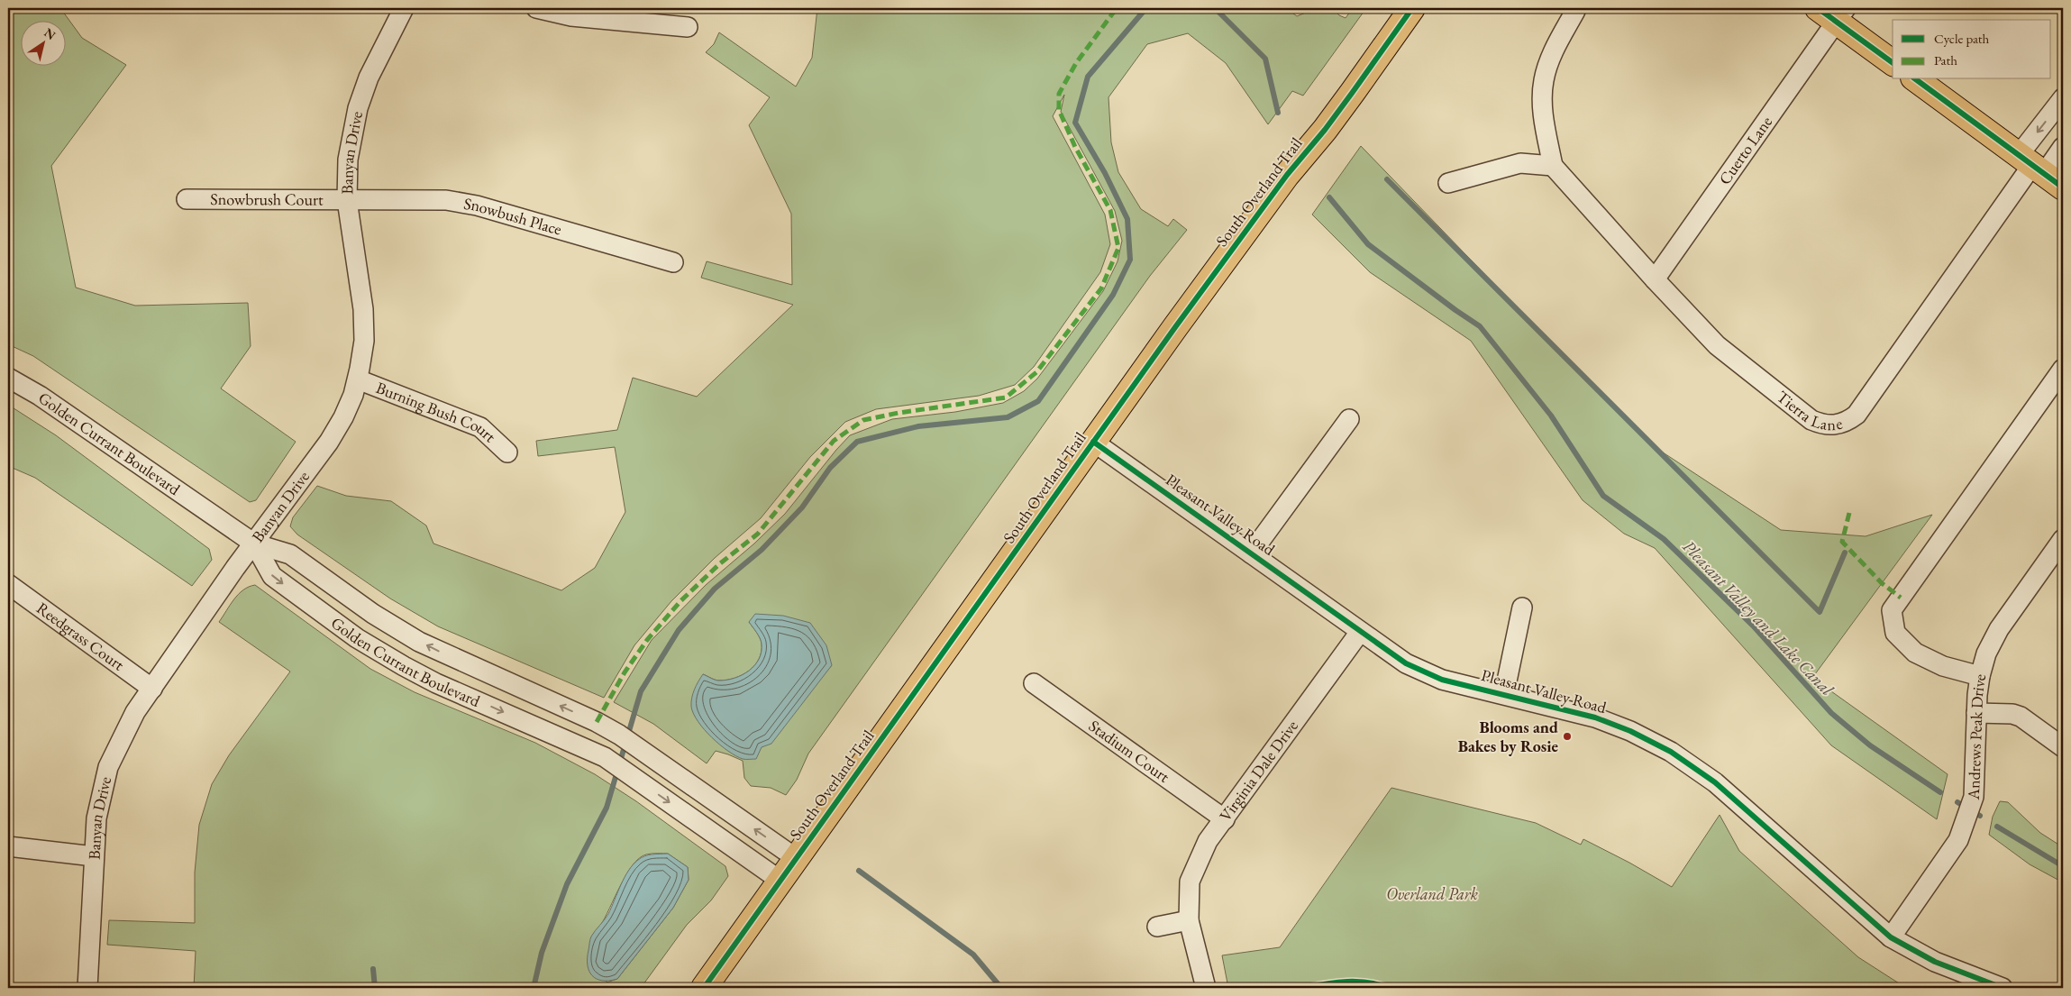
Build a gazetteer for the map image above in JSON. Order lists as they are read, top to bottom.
{
  "streets": {
    "main road": ["South Overland Trail"],
    "street": [
      "Cuerto Lane",
      "Banyan Drive",
      "Snowbrush Court",
      "Snowbush Place",
      "Tierra Lane",
      "Burning Bush Court",
      "Golden Currant Boulevard",
      "Pleasant Valley Road",
      "Reedgrass Court",
      "Andrews Peak Drive",
      "Stadium Court",
      "Virginia Dale Drive"
    ]
  },
  "crossings": [
    ["Cuerto Lane", "Tierra Lane"],
    ["Banyan Drive", "Snowbrush Court"],
    ["Banyan Drive", "Snowbush Place"],
    ["Banyan Drive", "Burning Bush Court"],
    ["Banyan Drive", "Golden Currant Boulevard"],
    ["Banyan Drive", "Reedgrass Court"],
    ["South Overland Trail", "Golden Currant Boulevard"],
    ["South Overland Trail", "Pleasant Valley Road"],
    ["Snowbrush Court", "Snowbush Place"],
    ["Pleasant Valley Road", "Andrews Peak Drive"],
    ["Pleasant Valley Road", "Virginia Dale Drive"],
    ["Stadium Court", "Virginia Dale Drive"]
  ],
  "water": ["Pleasant Valley and Lake Canal"],
  "parks": ["Overland Park"],
  "places": ["Blooms and Bakes by Rosie"],
  "legend": ["Cycle path", "Path"],
  "north": "top right"
}
